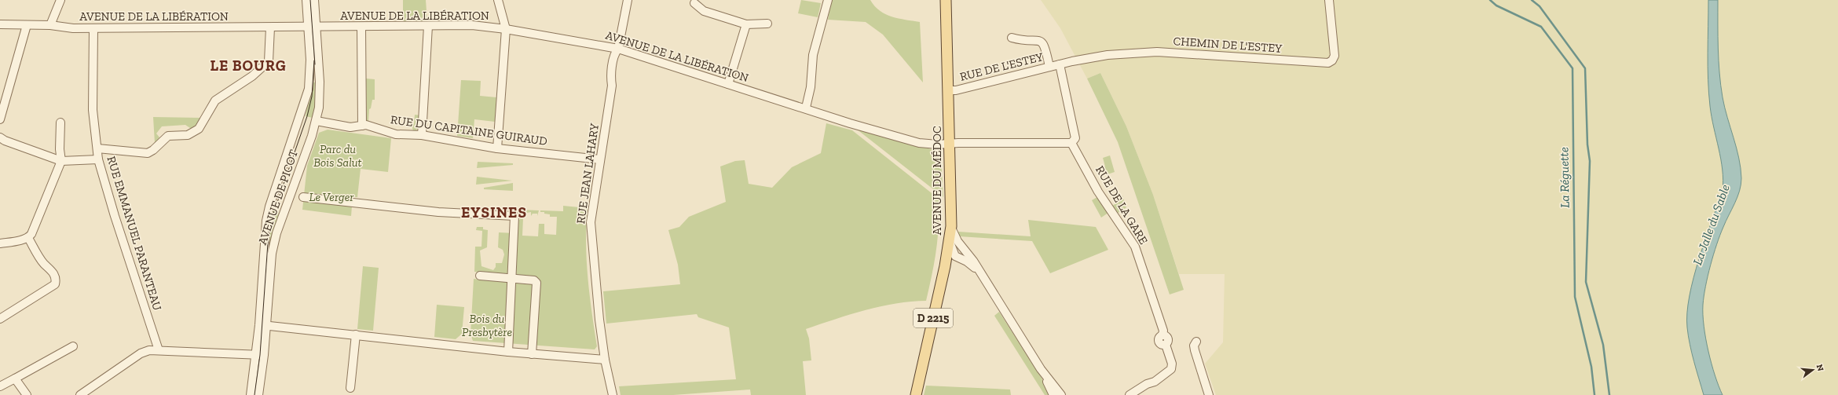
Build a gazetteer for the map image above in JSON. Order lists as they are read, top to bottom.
{
  "streets": {
    "main road": ["AVENUE DU MÉDOC", "D 2215"],
    "street": [
      "AVENUE DE LA LIBÉRATION",
      "CHEMIN DE L'ESTEY",
      "RUE DE L'ESTEY",
      "RUE DU CAPITAINE GUIRAUD",
      "RUE JEAN LAHARY",
      "AVENUE DE PICOT",
      "RUE DE LA GARE",
      "RUE EMMANUEL PARANTEAU"
    ]
  },
  "crossings": [
    ["AVENUE DE LA LIBÉRATION", "RUE JEAN LAHARY"],
    ["AVENUE DE LA LIBÉRATION", "AVENUE DU MÉDOC"],
    ["AVENUE DE LA LIBÉRATION", "AVENUE DE PICOT"],
    ["AVENUE DE LA LIBÉRATION", "RUE EMMANUEL PARANTEAU"],
    ["CHEMIN DE L'ESTEY", "RUE DE L'ESTEY"],
    ["RUE DE L'ESTEY", "AVENUE DU MÉDOC"],
    ["RUE DU CAPITAINE GUIRAUD", "RUE JEAN LAHARY"],
    ["RUE DU CAPITAINE GUIRAUD", "AVENUE DE PICOT"]
  ],
  "districts": ["LE BOURG", "EYSINES"],
  "water": ["La Réguette", "La Jalle du Sable"],
  "parks": ["Parc du Bois Salut", "Le Verger", "Bois du Presbytère"],
  "north": "right"
}
